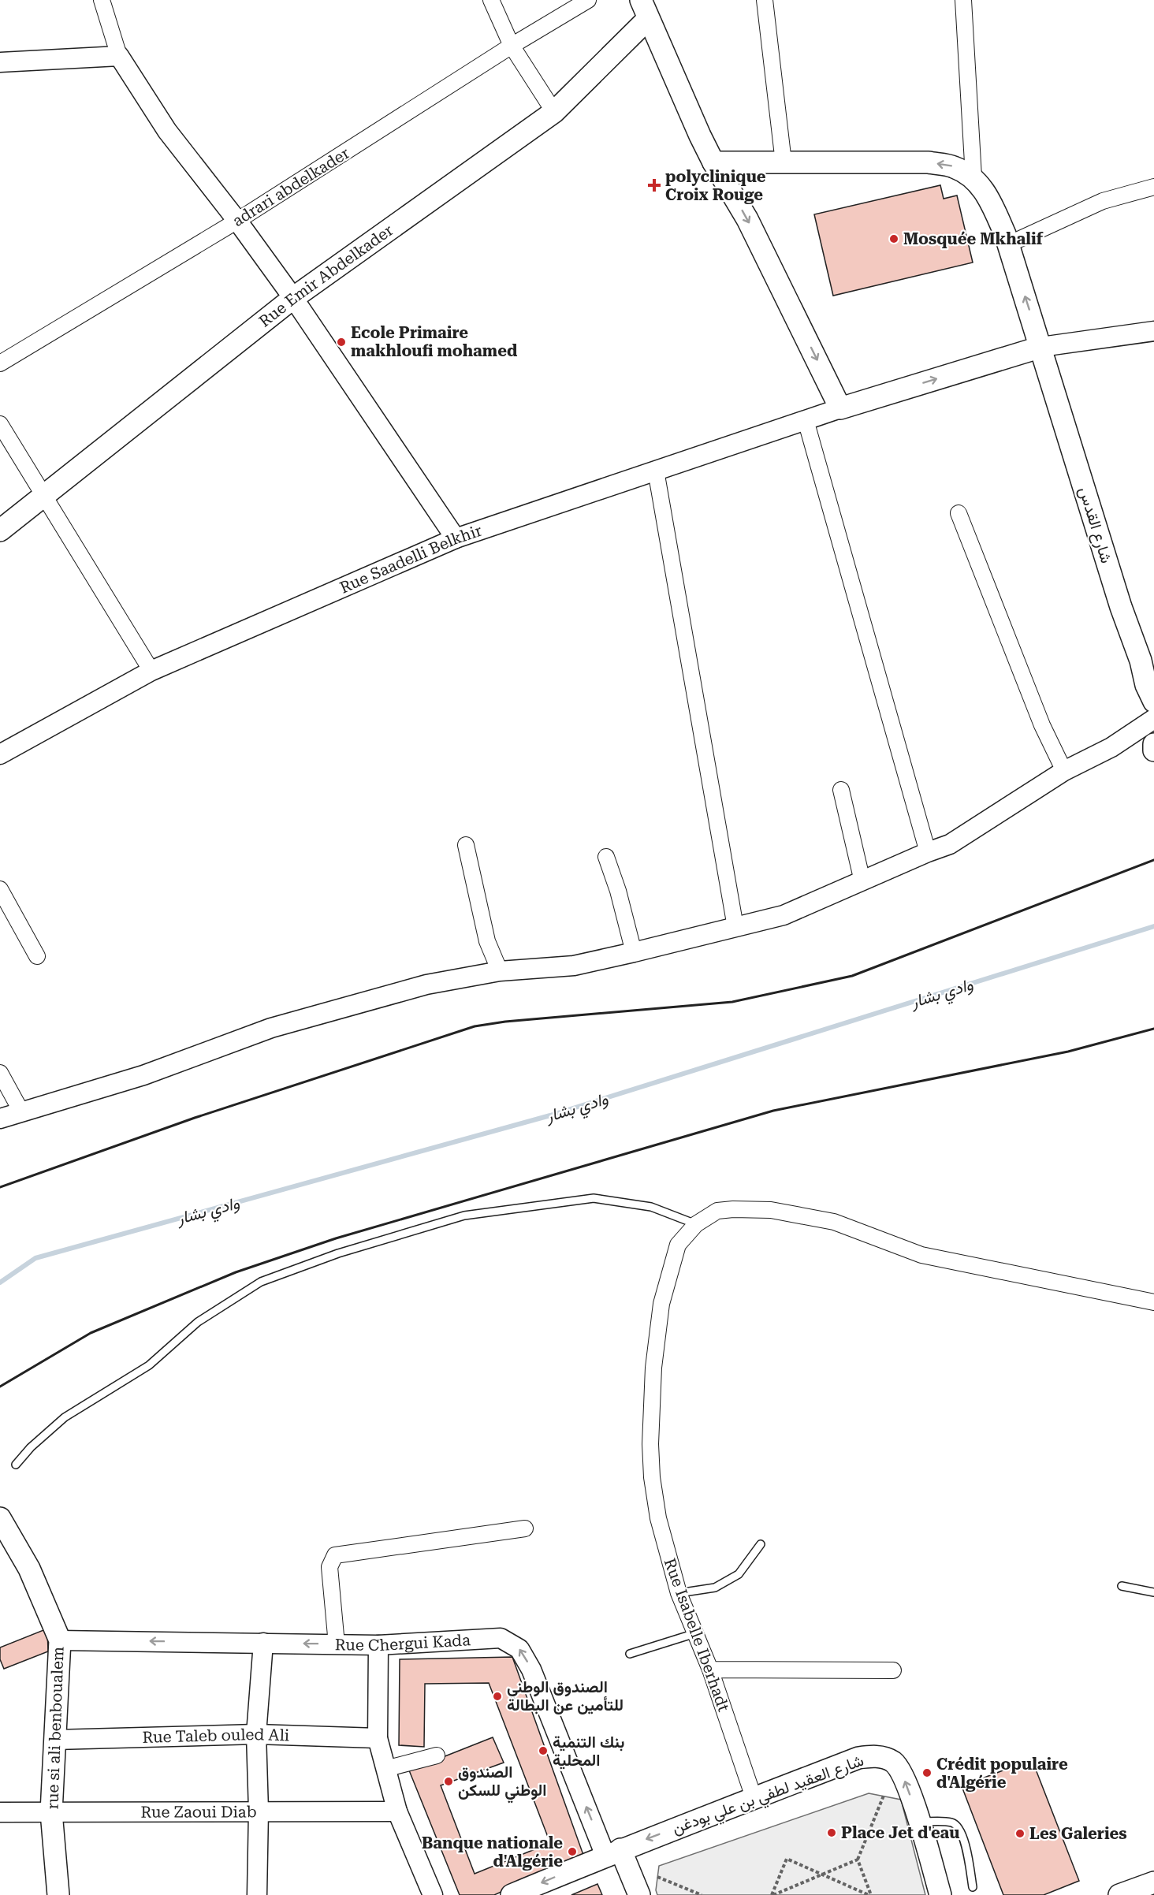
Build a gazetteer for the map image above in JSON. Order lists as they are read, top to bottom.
{
  "streets": {
    "main road": [
      "Rue Emir Abdelkader",
      "شارع القدس",
      "rue si ali benboualem",
      "شارع العقيد لطفي بن علي بودغن"
    ],
    "street": [
      "adrari abdelkader",
      "Rue Saadelli Belkhir",
      "Rue Isabelle Iberhadt",
      "Rue Chergui Kada",
      "Rue Taleb ouled Ali",
      "Rue Zaoui Diab"
    ]
  },
  "crossings": [
    ["Rue Isabelle Iberhadt", "شارع العقيد لطفي بن علي بودغن"],
    ["Rue Chergui Kada", "rue si ali benboualem"],
    ["Rue Chergui Kada", "شارع العقيد لطفي بن علي بودغن"],
    ["rue si ali benboualem", "Rue Taleb ouled Ali"],
    ["rue si ali benboualem", "Rue Zaoui Diab"]
  ],
  "one_way": ["Rue Chergui Kada", "شارع العقيد لطفي بن علي بودغن"],
  "water": ["وادي بشار"],
  "places": {
    "health": ["polyclinique Croix Rouge"],
    "other": [
      "Mosquée Mkhalif",
      "Ecole Primaire makhloufi mohamed",
      "الصندوق الوطني للتأمين عن البطالة",
      "بنك التنمية المحلية",
      "Crédit populaire d'Algérie",
      "الصندوق الوطني للسكن",
      "Place Jet d'eau",
      "Les Galeries",
      "Banque nationale d'Algérie"
    ]
  }
}
